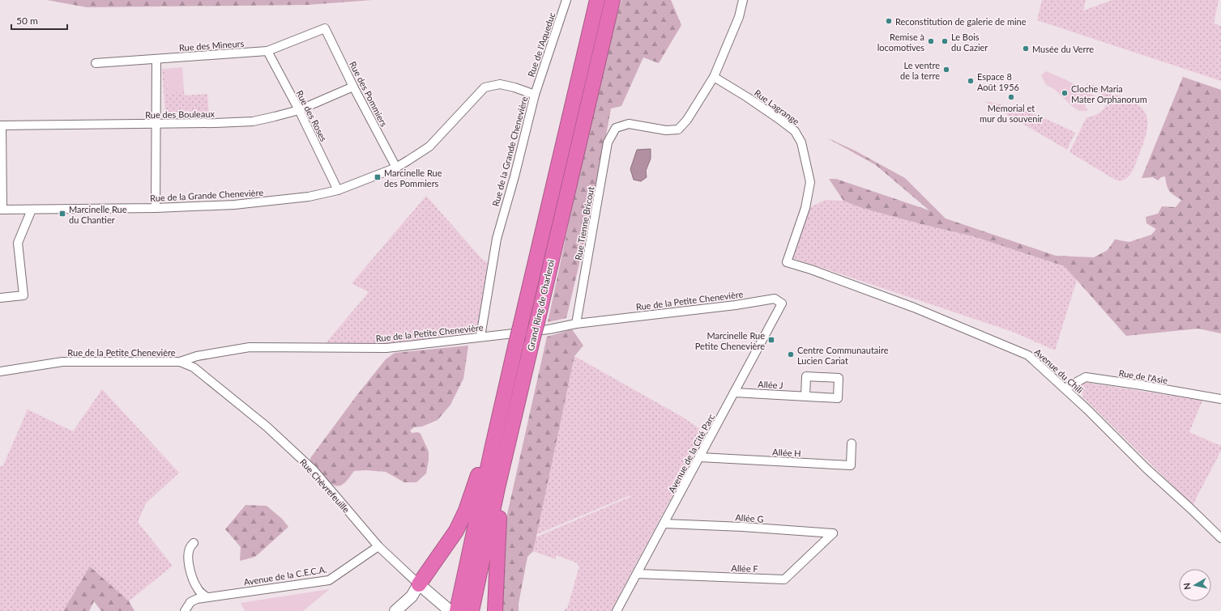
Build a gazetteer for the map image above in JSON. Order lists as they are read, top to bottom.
{
  "streets": {
    "highway": ["Grand Ring de Charleroi"],
    "street": [
      "Rue de l'Aqueduc",
      "Rue des Mineurs",
      "Rue des Pommiers",
      "Rue Lagrange",
      "Rue des Bouleaux",
      "Rue des Roses",
      "Rue de la Grande Chenevière",
      "Rue Tienne Bricout",
      "Rue de la Petite Chenevière",
      "Avenue du Chili",
      "Rue de l'Asie",
      "Allée J",
      "Allée H",
      "Avenue de la Cité Parc",
      "Rue Chèvrefeuille",
      "Allée G",
      "Allée F",
      "Avenue de la C.E.C.A."
    ]
  },
  "crossings": [
    ["Rue de l'Aqueduc", "Rue de la Grande Chenevière"],
    ["Rue des Mineurs", "Rue des Pommiers"],
    ["Rue des Mineurs", "Rue des Roses"],
    ["Rue des Pommiers", "Rue des Bouleaux"],
    ["Rue des Pommiers", "Rue de la Grande Chenevière"],
    ["Rue Lagrange", "Rue Tienne Bricout"],
    ["Rue Lagrange", "Avenue du Chili"],
    ["Rue des Bouleaux", "Rue des Roses"],
    ["Rue des Roses", "Rue de la Grande Chenevière"],
    ["Rue de la Grande Chenevière", "Rue de la Petite Chenevière"],
    ["Rue Tienne Bricout", "Rue de la Petite Chenevière"],
    ["Rue de la Petite Chenevière", "Avenue de la Cité Parc"],
    ["Rue de la Petite Chenevière", "Rue Chèvrefeuille"],
    ["Grand Ring de Charleroi", "Rue Chèvrefeuille"],
    ["Avenue du Chili", "Rue de l'Asie"],
    ["Allée J", "Avenue de la Cité Parc"],
    ["Allée H", "Avenue de la Cité Parc"],
    ["Avenue de la Cité Parc", "Allée G"],
    ["Avenue de la Cité Parc", "Allée F"],
    ["Rue Chèvrefeuille", "Avenue de la C.E.C.A."],
    ["Allée G", "Allée F"]
  ],
  "places": {
    "other": [
      "Reconstitution de galerie de mine",
      "Remise à locomotives",
      "Le Bois du Cazier",
      "Musée du Verre",
      "Le ventre de la terre",
      "Espace 8 Août 1956",
      "Cloche Maria Mater Orphanorum",
      "Memorial et mur du souvenir",
      "Centre Communautaire Lucien Cariat"
    ],
    "transit": ["Marcinelle Rue des Pommiers", "Marcinelle Rue du Chantier", "Marcinelle Rue Petite Chenevière"]
  },
  "scale_bar": "50 m",
  "north": "left"
}
